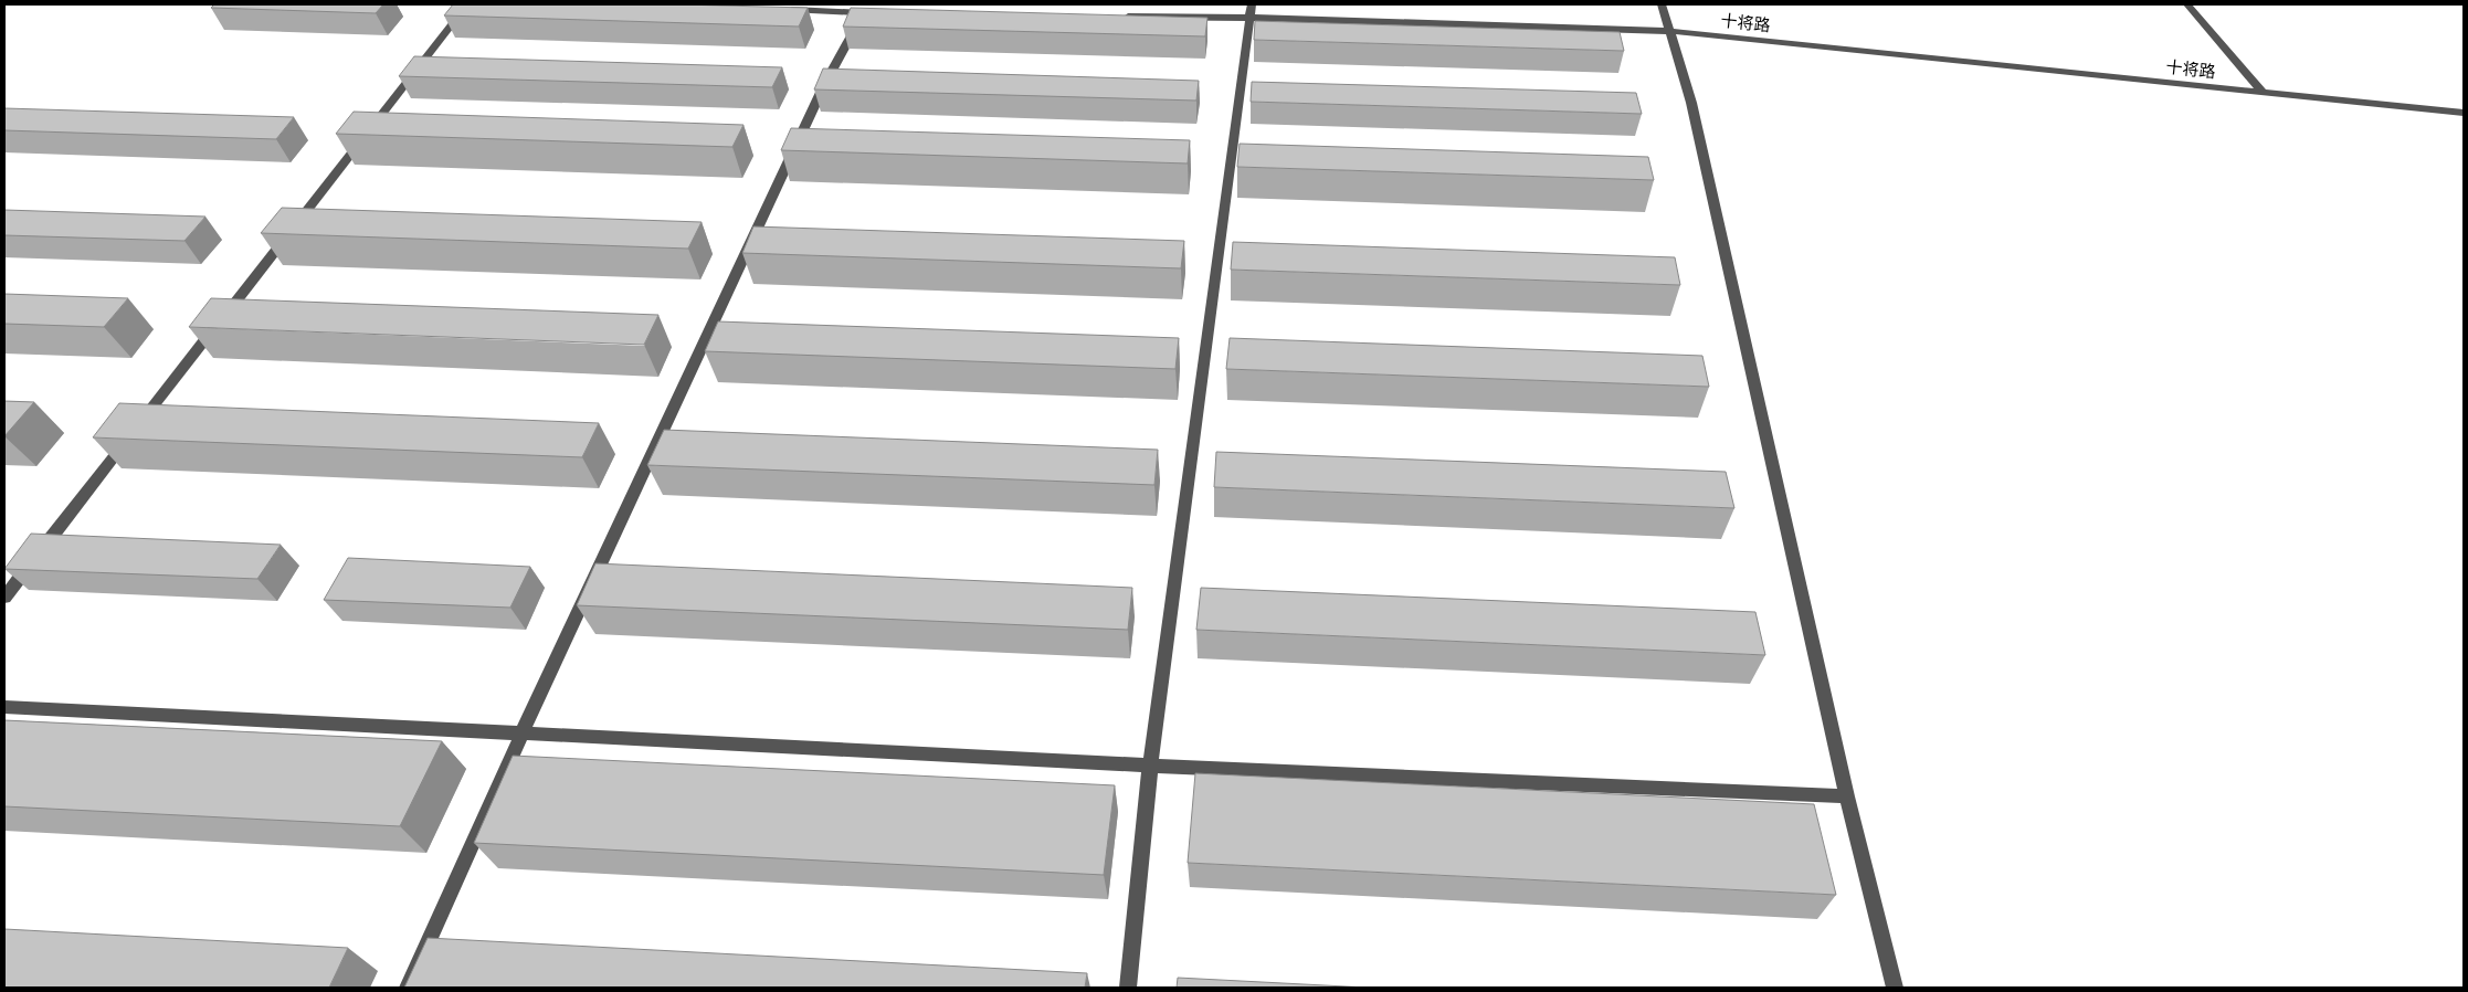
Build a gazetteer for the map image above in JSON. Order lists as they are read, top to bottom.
{
  "streets": {
    "street": ["十将路"]
  }
}
